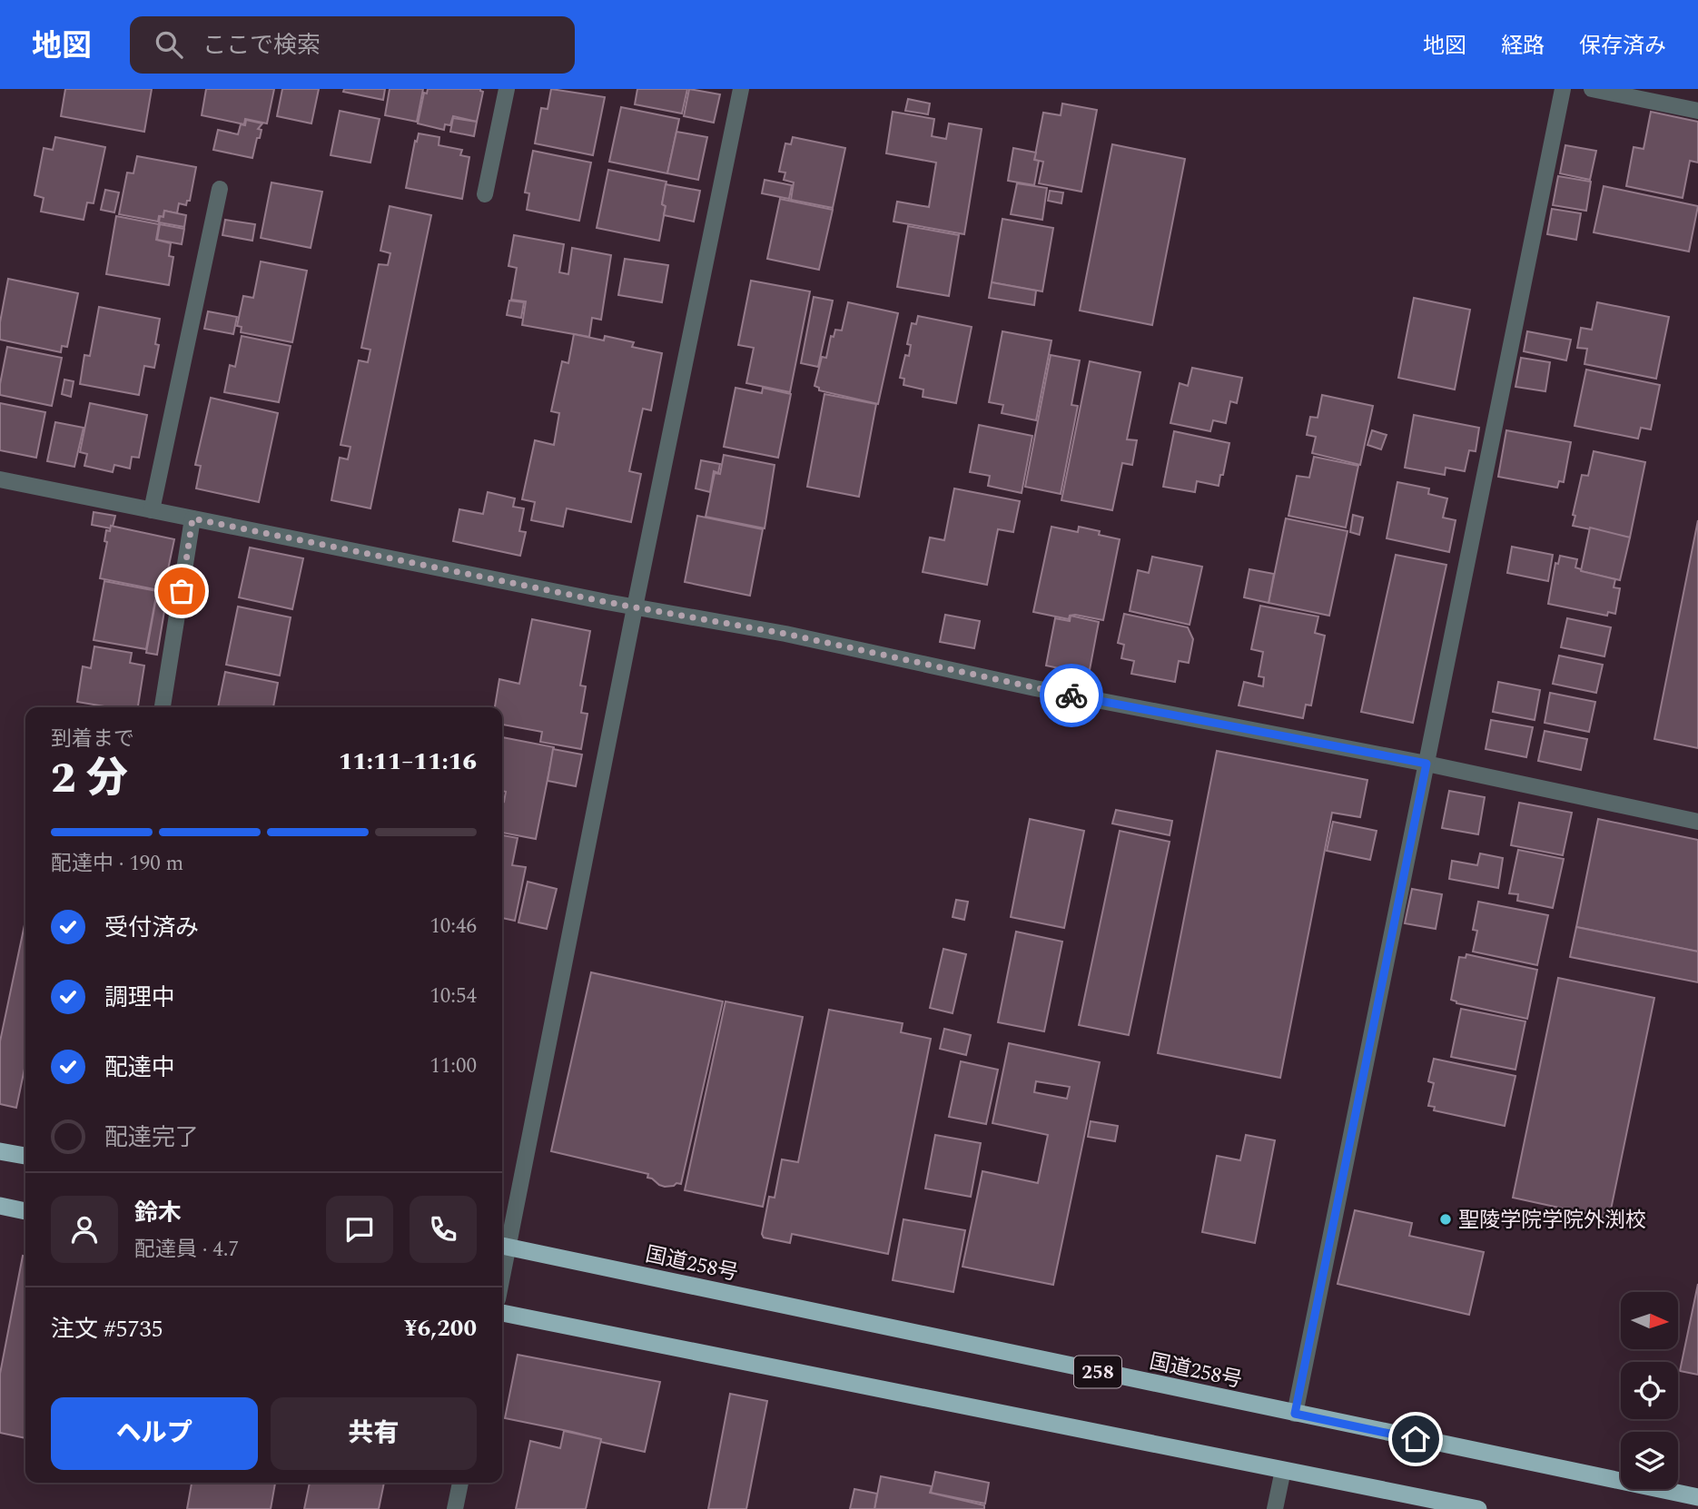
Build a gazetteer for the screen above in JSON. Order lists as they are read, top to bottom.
{
  "streets": {
    "highway": ["国道258号", "258"]
  },
  "places": ["聖陵学院学院外渕校"],
  "north": "right",
  "page": {
    "header": "地図",
    "search": "ここで検索",
    "nav": ["地図", "経路", "保存済み"],
    "heading": ["2 分", "到着まで", "11:11–11:16"],
    "panel": [
      "鈴木",
      "配達員 · 4.7",
      "注文 #5735",
      "¥6,200"
    ],
    "bar": "配達中 · 190 m",
    "list": [
      ["受付済み", "10:46"],
      ["調理中", "10:54"],
      ["配達中", "11:00"],
      "配達完了"
    ],
    "buttons": ["ヘルプ", "共有"]
  }
}
